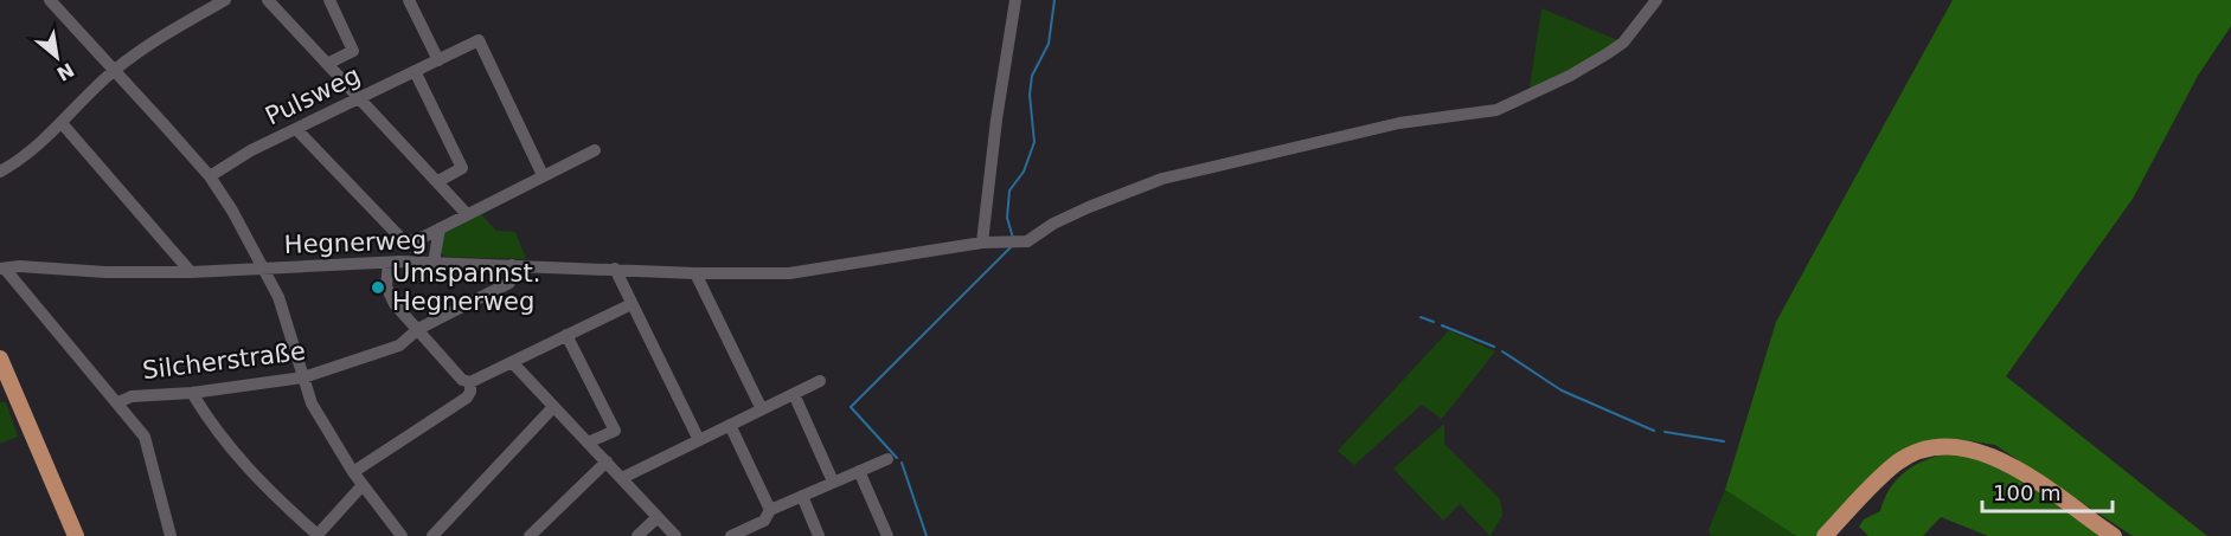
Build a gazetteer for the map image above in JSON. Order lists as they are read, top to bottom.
{
  "streets": {
    "street": ["Pulsweg", "Hegnerweg", "Silcherstraße"]
  },
  "crossings": [
    ["Hegnerweg", "Silcherstraße"]
  ],
  "places": ["Umspannst. Hegnerweg"],
  "scale_bar": "100 m",
  "north": "bottom right"
}
